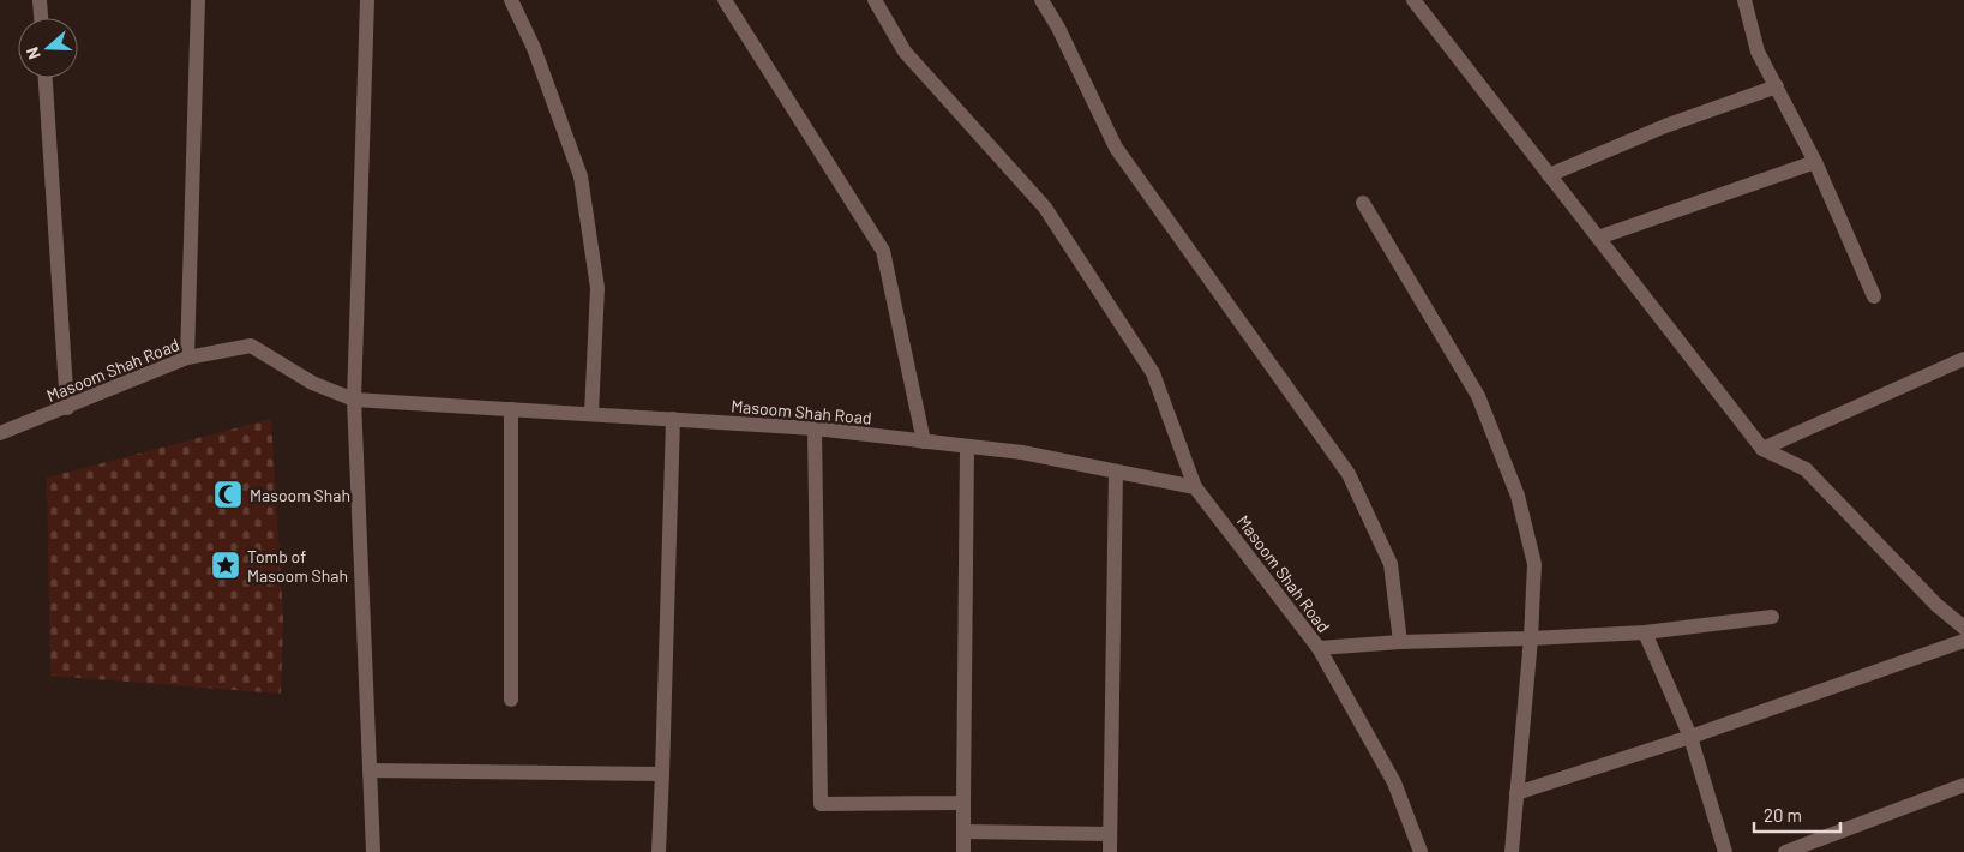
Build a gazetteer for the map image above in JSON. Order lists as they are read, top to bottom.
{
  "streets": {
    "street": ["Masoom Shah Road"]
  },
  "places": {
    "mosque": ["Masoom Shah"],
    "place": ["Tomb of Masoom Shah"]
  },
  "scale_bar": "20 m",
  "north": "left"
}
